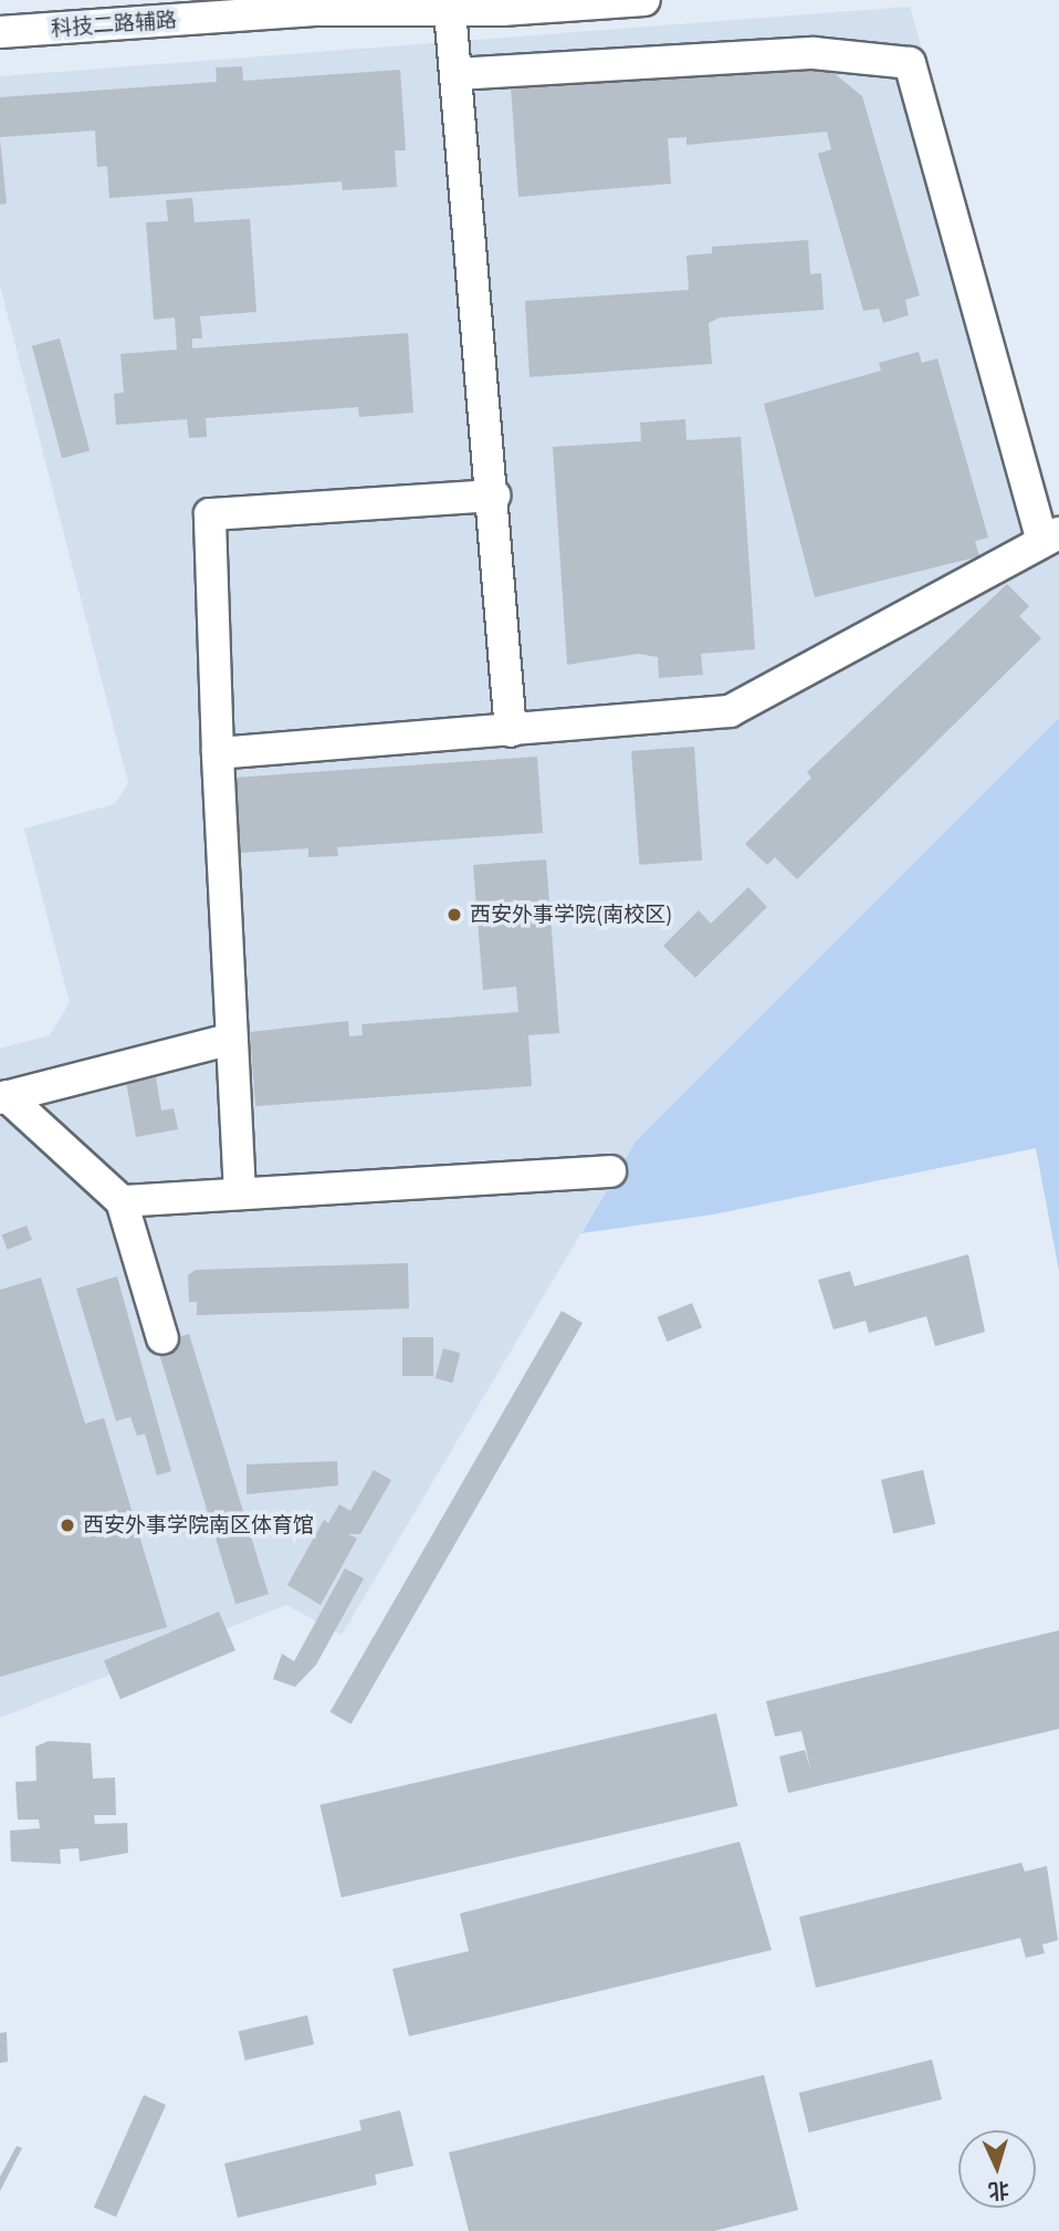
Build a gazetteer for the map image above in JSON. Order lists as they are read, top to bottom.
{
  "streets": {
    "street": ["科技二路辅路"]
  },
  "places": ["西安外事学院(南校区)", "西安外事学院南区体育馆"],
  "north": "bottom"
}
